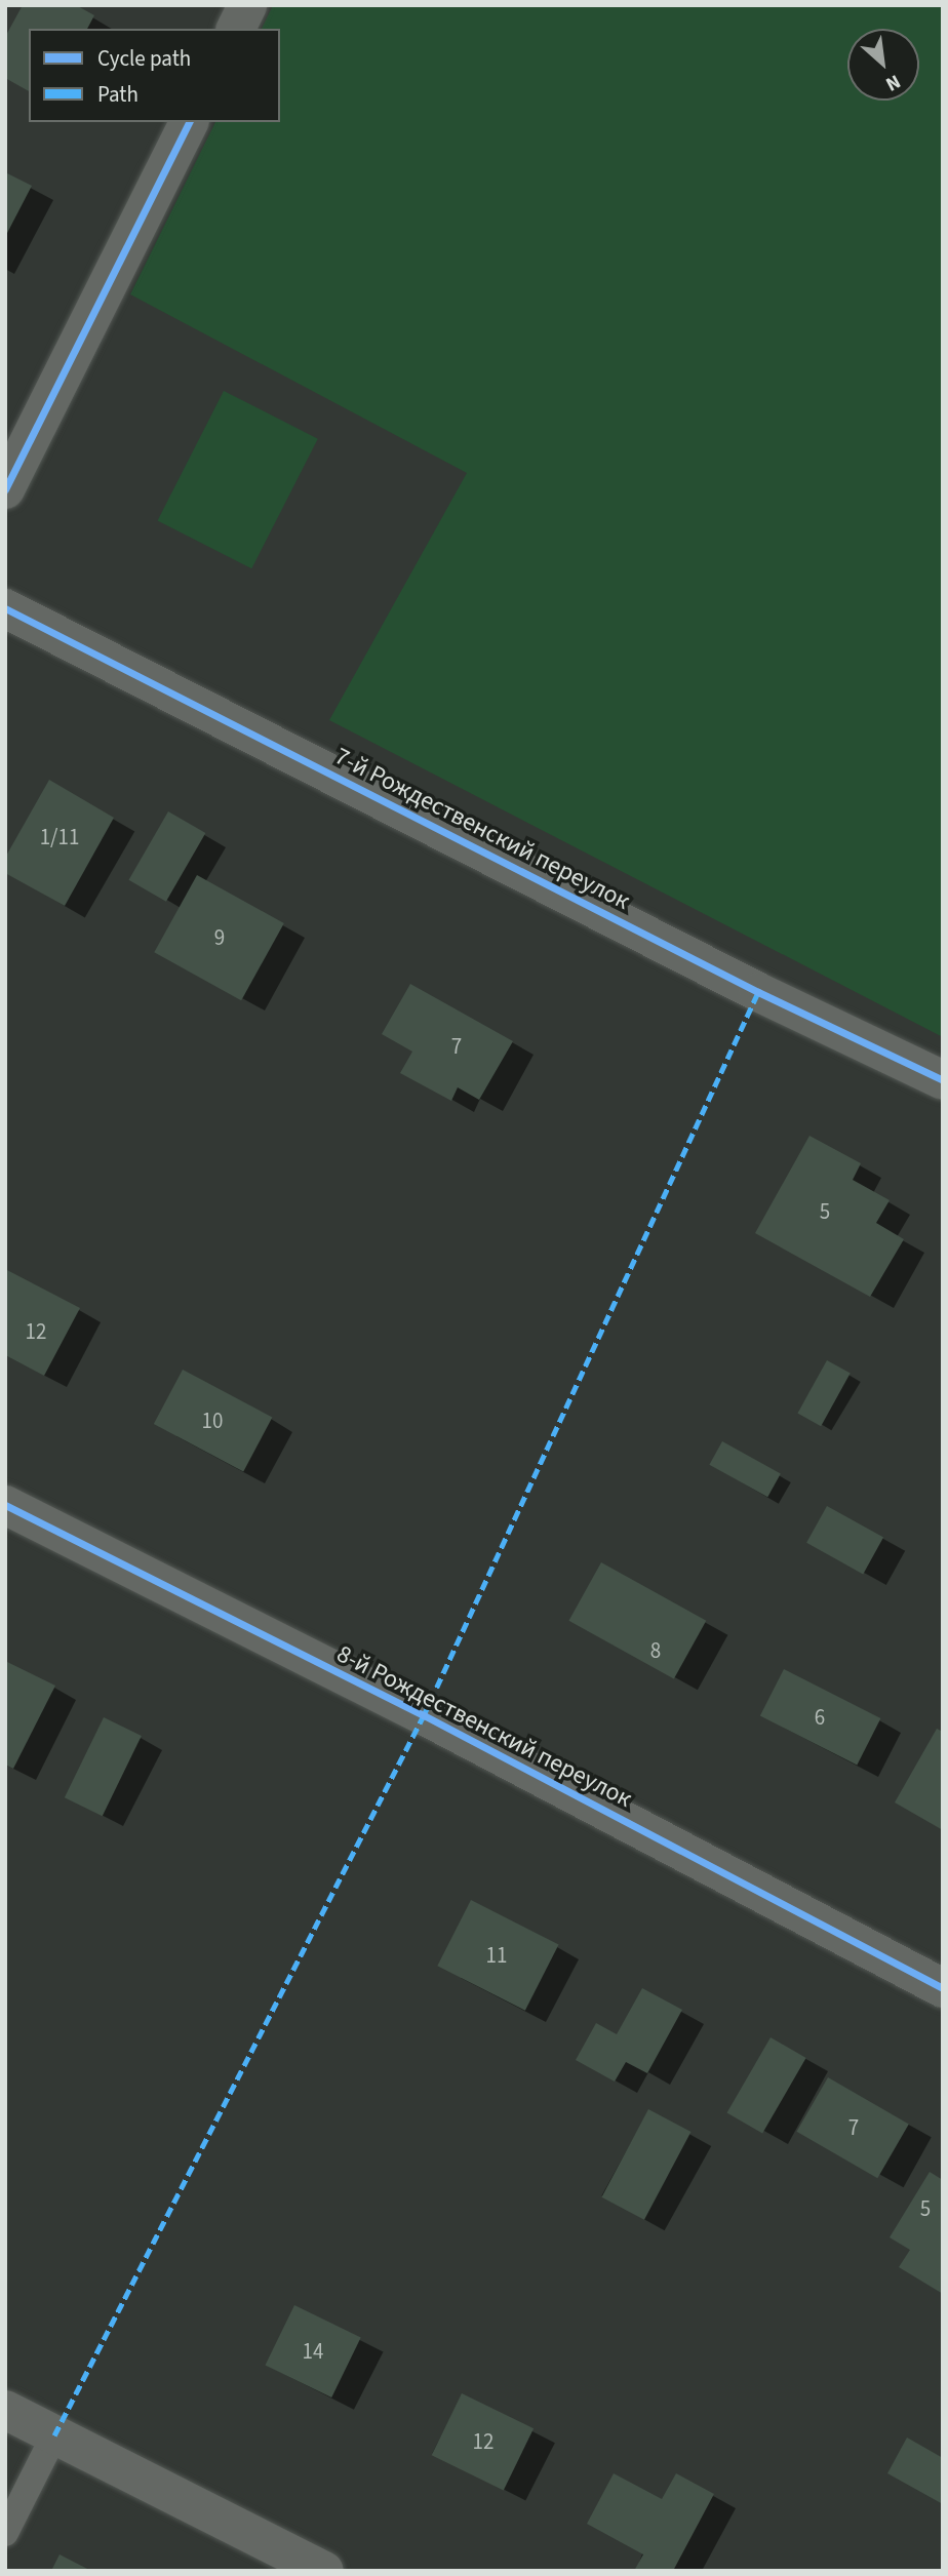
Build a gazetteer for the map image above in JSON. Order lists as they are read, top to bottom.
{
  "streets": {
    "street": ["7-й Рождественский переулок", "8-й Рождественский переулок"]
  },
  "house_numbers": [
    "1/11",
    "9",
    "7",
    "5",
    "12",
    "10",
    "8",
    "6",
    "11",
    "7",
    "5",
    "14",
    "12"
  ],
  "legend": ["Cycle path", "Path"],
  "north": "bottom right"
}
